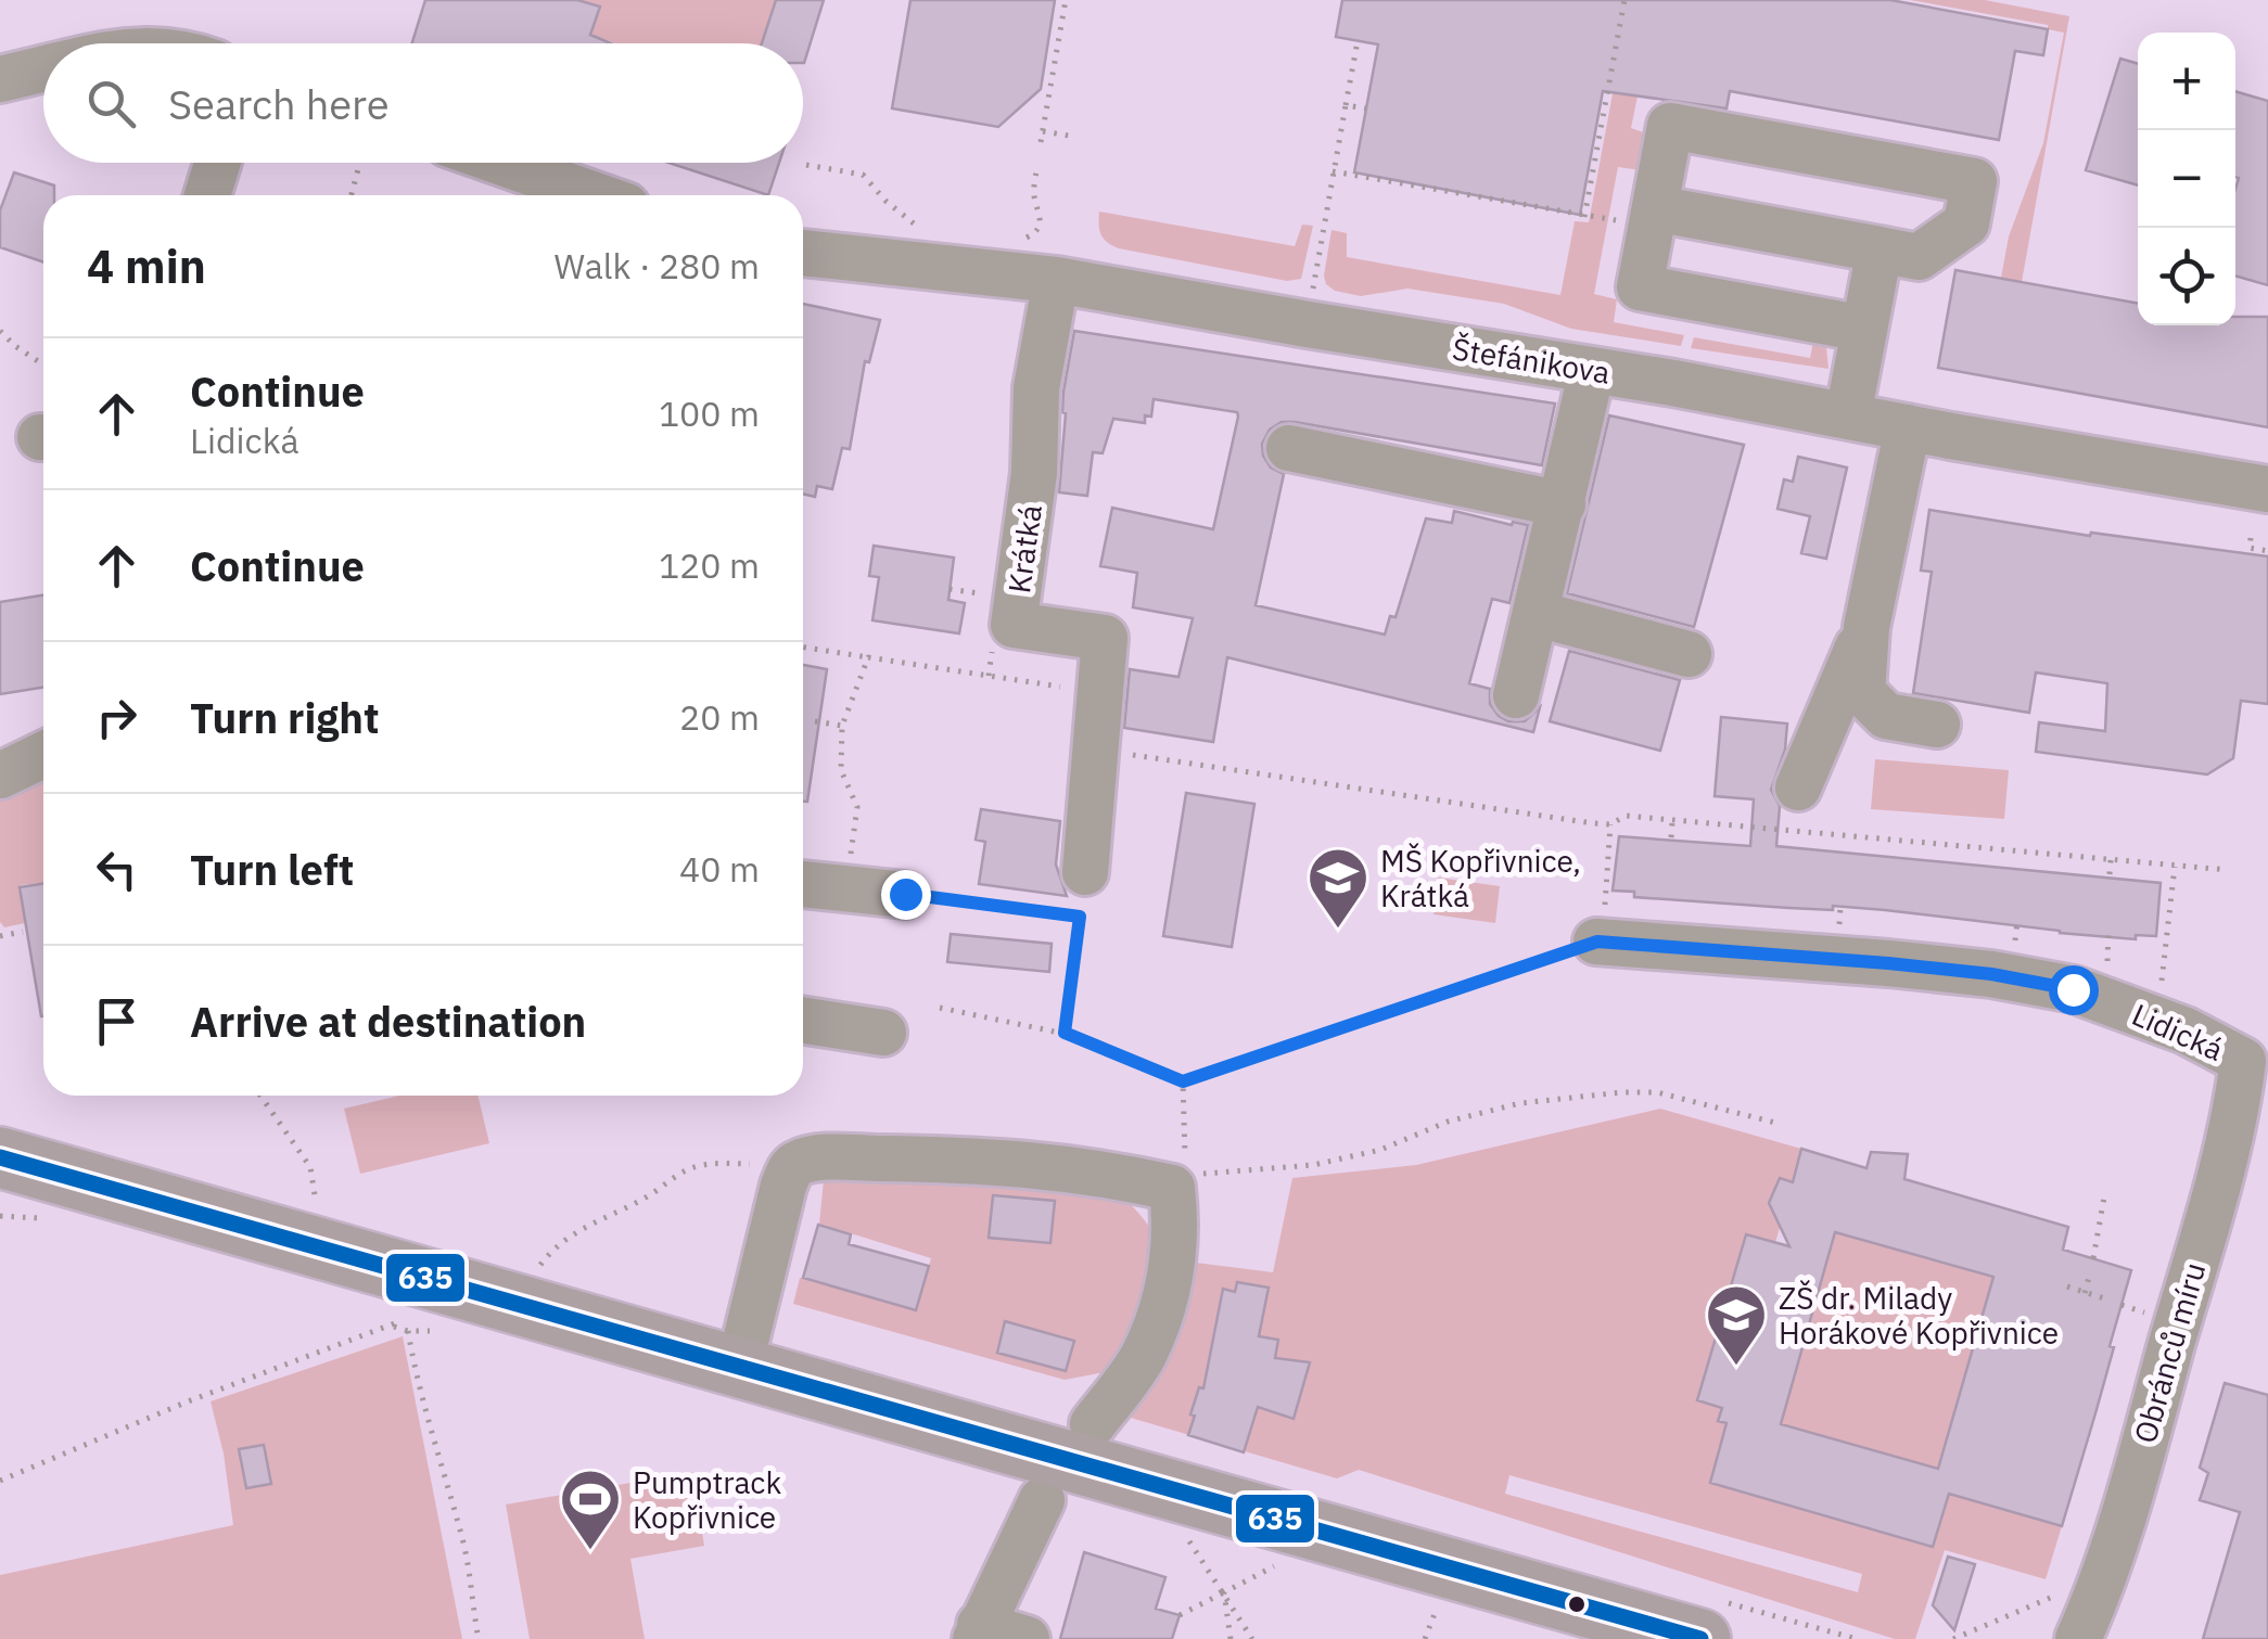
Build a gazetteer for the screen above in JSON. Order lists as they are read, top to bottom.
{
  "streets": {
    "street": [
      "Štefánikova",
      "Krátká",
      "Lidická",
      "Obránců míru"
    ]
  },
  "crossings": [
    ["Štefánikova", "Krátká"],
    ["Lidická", "Obránců míru"]
  ],
  "places": {
    "school or university": ["MŠ Kopřivnice, Krátká", "ZŠ dr. Milady Horákové Kopřivnice"],
    "sports": ["Pumptrack Kopřivnice"]
  },
  "lines": ["transit line 635"],
  "page": {
    "map_buttons": ["+", "−"],
    "search": "Search here",
    "heading": ["4 min", "Walk · 280 m"],
    "list": [
      ["Continue", "Lidická", "100 m"],
      ["Continue", "120 m"],
      ["Turn right", "20 m"],
      ["Turn left", "40 m"],
      "Arrive at destination"
    ]
  }
}
